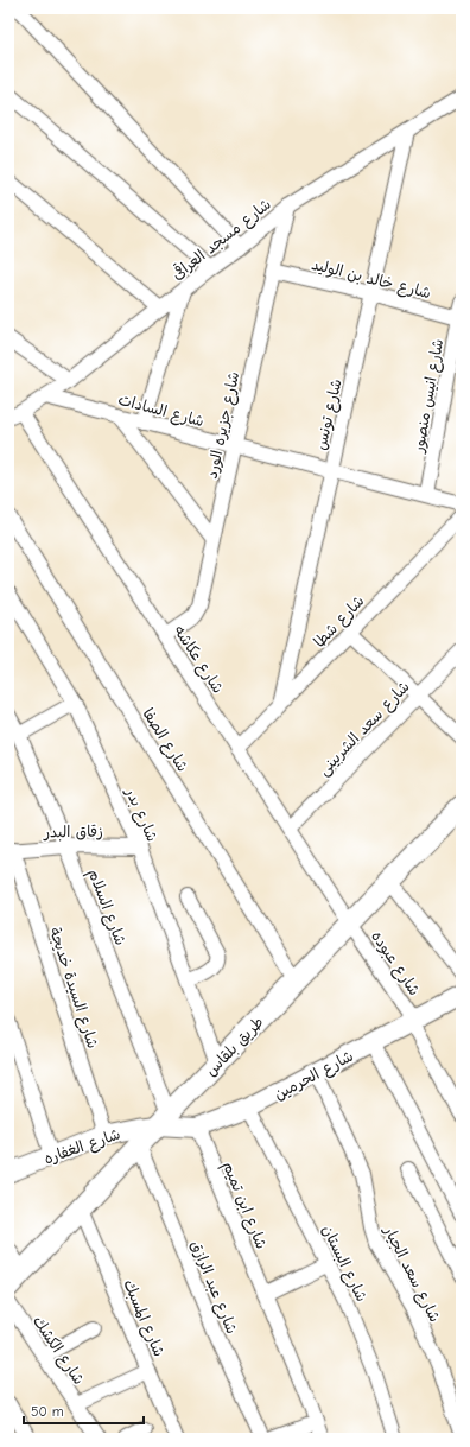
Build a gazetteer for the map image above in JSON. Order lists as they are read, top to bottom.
{
  "streets": {
    "main road": ["طريق بلقاس"],
    "street": [
      "شارع مسجد العراقى",
      "شارع خالد بن الوليد",
      "شارع انيس منصور",
      "شارع السادات",
      "شارع تونس",
      "شارع جزيره الورد",
      "شارع شطا",
      "شارع عكاشه",
      "شارع سعد الشربينى",
      "شارع الصفا",
      "شارع بدر",
      "زقاق البدر",
      "شارع السلام",
      "شارع عبوده",
      "شارع السيدة خديجة",
      "شارع الحرمين",
      "شارع الغفاره",
      "شارع ابن تميم",
      "شارع البستان",
      "شارع سعد الجيار",
      "شارع عبد الرازق",
      "شارع المسبك",
      "شارع الكشك"
    ]
  },
  "crossings": [
    ["شارع مسجد العراقى", "شارع السادات"],
    ["شارع مسجد العراقى", "شارع تونس"],
    ["شارع مسجد العراقى", "شارع جزيره الورد"],
    ["شارع مسجد العراقى", "شارع عكاشه"],
    ["شارع خالد بن الوليد", "شارع انيس منصور"],
    ["شارع خالد بن الوليد", "شارع تونس"],
    ["شارع خالد بن الوليد", "شارع جزيره الورد"],
    ["شارع انيس منصور", "شارع السادات"],
    ["شارع السادات", "شارع تونس"],
    ["شارع السادات", "شارع جزيره الورد"],
    ["شارع السادات", "شارع شطا"],
    ["شارع تونس", "شارع شطا"],
    ["شارع جزيره الورد", "شارع عكاشه"],
    ["شارع شطا", "شارع عكاشه"],
    ["شارع عكاشه", "شارع سعد الشربينى"],
    ["شارع عكاشه", "شارع عبوده"],
    ["شارع عكاشه", "طريق بلقاس"],
    ["شارع الصفا", "طريق بلقاس"],
    ["شارع بدر", "زقاق البدر"],
    ["شارع بدر", "طريق بلقاس"],
    ["زقاق البدر", "شارع السلام"],
    ["زقاق البدر", "شارع السيدة خديجة"],
    ["شارع السلام", "طريق بلقاس"],
    ["شارع السلام", "شارع الحرمين"],
    ["شارع السلام", "شارع الغفاره"],
    ["شارع عبوده", "طريق بلقاس"],
    ["شارع عبوده", "شارع الحرمين"],
    ["شارع السيدة خديجة", "شارع الغفاره"],
    ["طريق بلقاس", "شارع الحرمين"],
    ["طريق بلقاس", "شارع الغفاره"],
    ["طريق بلقاس", "شارع عبد الرازق"],
    ["طريق بلقاس", "شارع المسبك"],
    ["شارع الحرمين", "شارع الغفاره"],
    ["شارع الحرمين", "شارع ابن تميم"],
    ["شارع الحرمين", "شارع البستان"],
    ["شارع الحرمين", "شارع سعد الجيار"]
  ],
  "scale_bar": "50 m"
}
